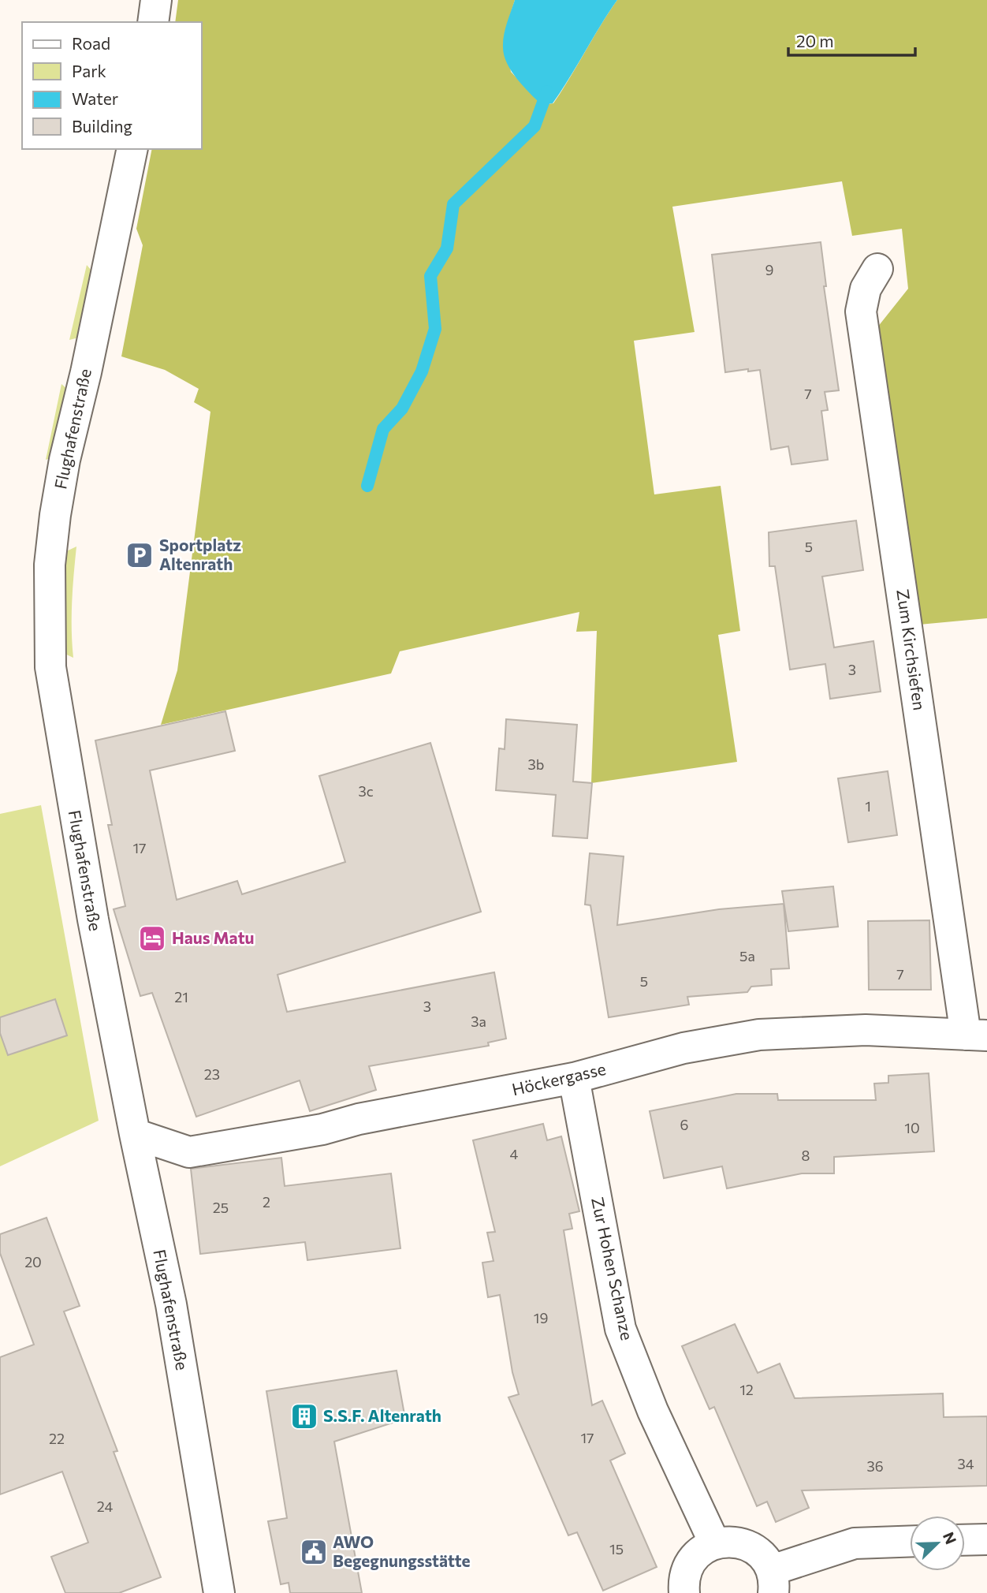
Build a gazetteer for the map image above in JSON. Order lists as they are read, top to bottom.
{
  "streets": {
    "street": [
      "Flughafenstraße",
      "Zum Kirchsiefen",
      "Höckergasse",
      "Zur Hohen Schanze"
    ]
  },
  "crossings": [
    ["Flughafenstraße", "Höckergasse"],
    ["Zum Kirchsiefen", "Höckergasse"],
    ["Höckergasse", "Zur Hohen Schanze"]
  ],
  "places": {
    "parking": ["Sportplatz Altenrath"],
    "hotel": ["Haus Matu"],
    "building": ["S.S.F. Altenrath"],
    "public building": ["AWO Begegnungsstätte"]
  },
  "house_numbers": [
    "9",
    "7",
    "5",
    "3",
    "3b",
    "3c",
    "1",
    "17",
    "5a",
    "7",
    "5",
    "21",
    "3",
    "3a",
    "23",
    "6",
    "10",
    "4",
    "8",
    "2",
    "25",
    "20",
    "19",
    "12",
    "17",
    "22",
    "34",
    "36",
    "24",
    "15"
  ],
  "legend": [
    "Road",
    "Park",
    "Water",
    "Building"
  ],
  "scale_bar": "20 m",
  "north": "top right"
}
